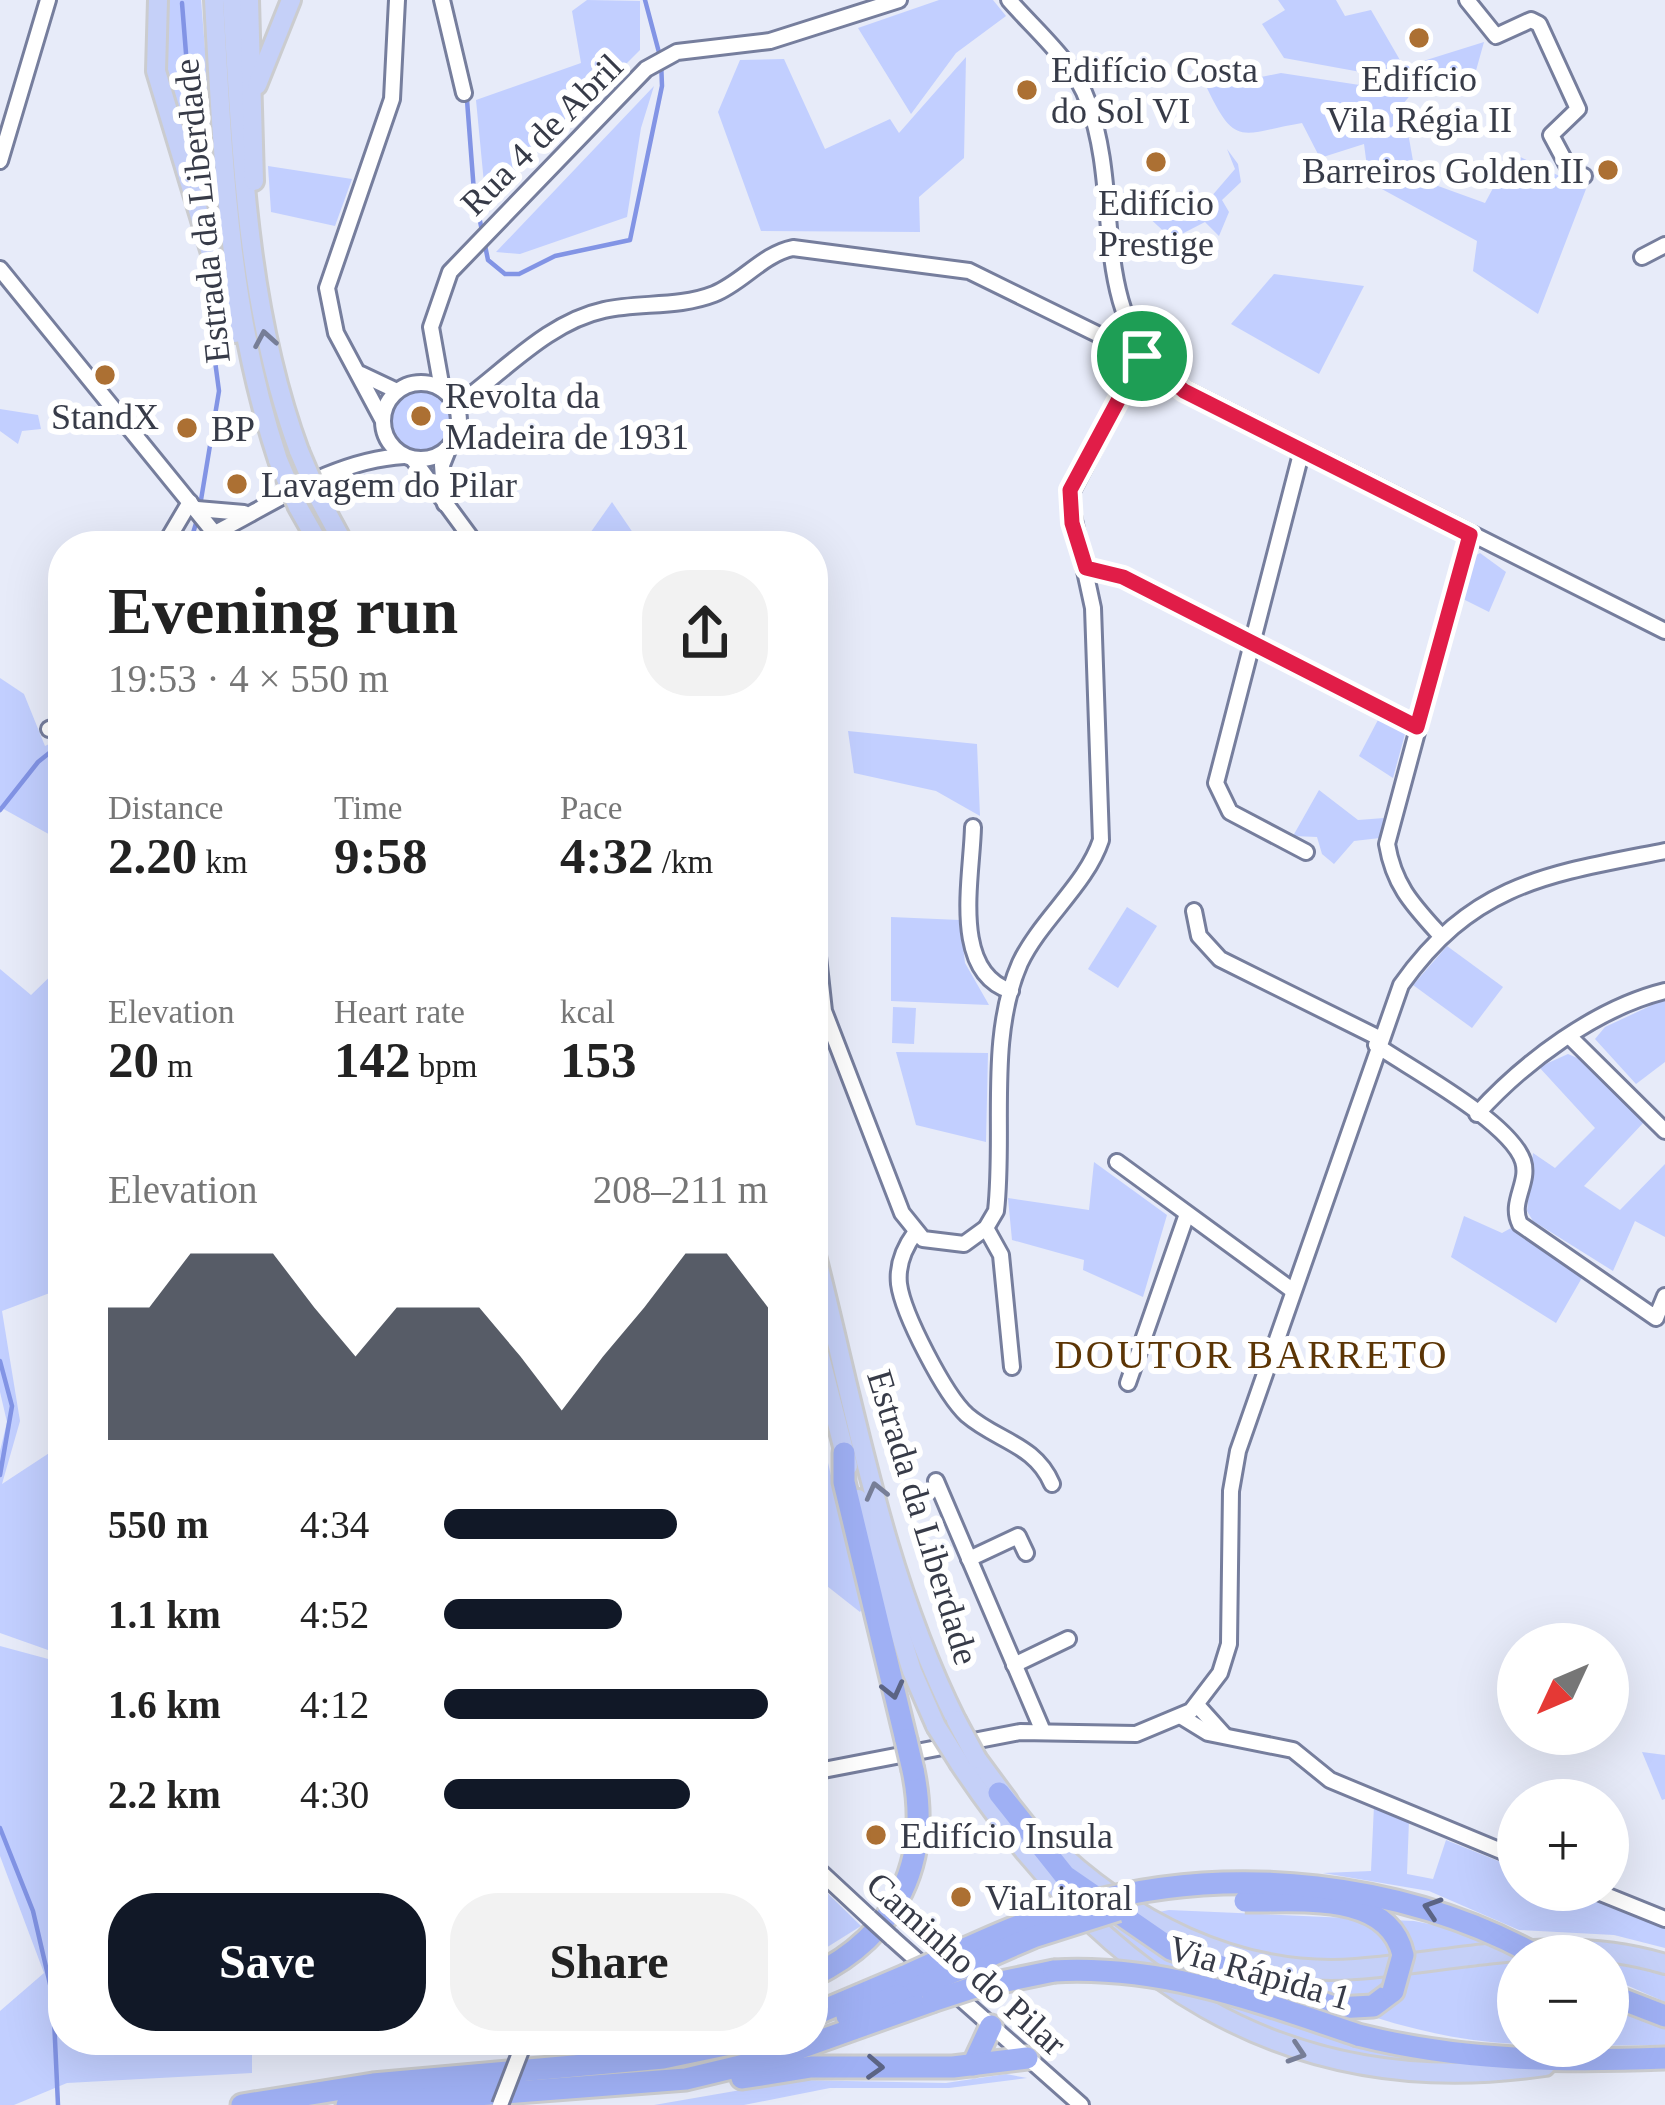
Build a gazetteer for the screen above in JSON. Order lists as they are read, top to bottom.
{
  "streets": {
    "highway": ["Via Rápida 1"],
    "main road": ["Estrada da Liberdade"],
    "street": ["Rua 4 de Abril", "Caminho do Pilar"]
  },
  "districts": ["DOUTOR BARRETO"],
  "places": [
    "Edifício Vila Régia II",
    "Edifício Costa do Sol VI",
    "Edifício Prestige",
    "Barreiros Golden II",
    "StandX",
    "Revolta da Madeira de 1931",
    "BP",
    "Lavagem do Pilar",
    "Edifício Insula",
    "ViaLitoral"
  ],
  "north": "bottom left",
  "page": {
    "heading": ["Evening run", "19:53 · 4 × 550 m"],
    "stats": [
      ["Distance", "2.20 km"],
      ["Time", "9:58"],
      ["Pace", "4:32 /km"],
      ["Elevation", "20 m"],
      ["Heart rate", "142 bpm"],
      ["kcal", "153"]
    ],
    "chart": ["Elevation", "208–211 m"],
    "list": [
      {
        "name": "550 m",
        "note": "4:34"
      },
      {
        "name": "1.1 km",
        "note": "4:52"
      },
      {
        "name": "1.6 km",
        "note": "4:12"
      },
      {
        "name": "2.2 km",
        "note": "4:30"
      }
    ],
    "map_buttons": ["+", "−"],
    "buttons": ["Save", "Share"]
  }
}
